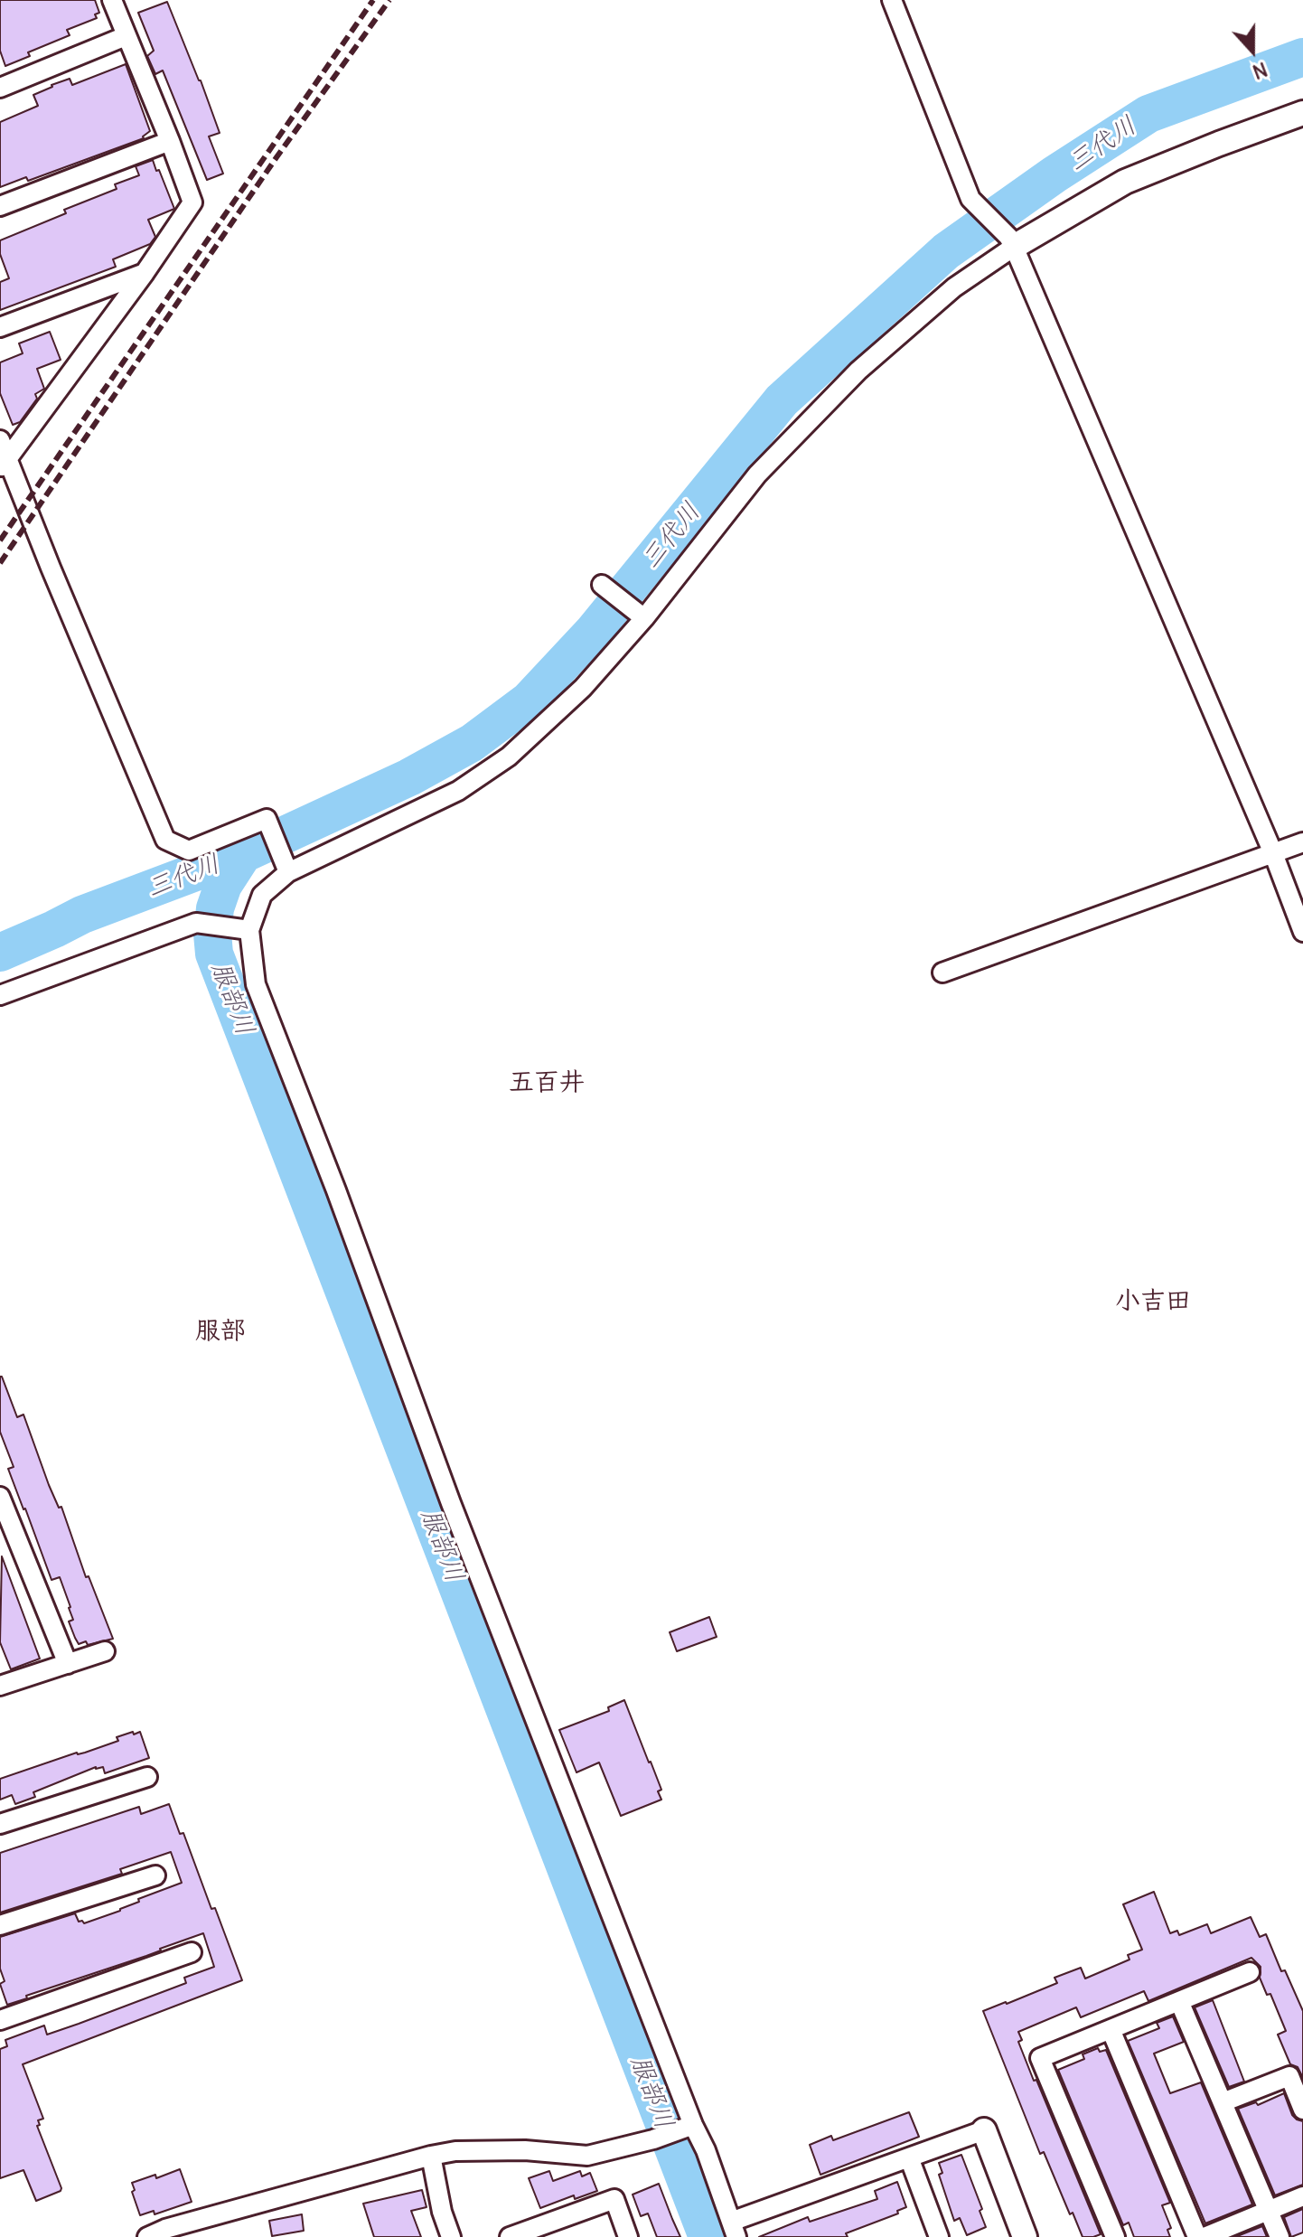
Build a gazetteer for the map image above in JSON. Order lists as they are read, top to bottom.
{
  "districts": ["五百井", "小吉田", "服部"],
  "water": ["三代川", "服部川"],
  "north": "bottom"
}
